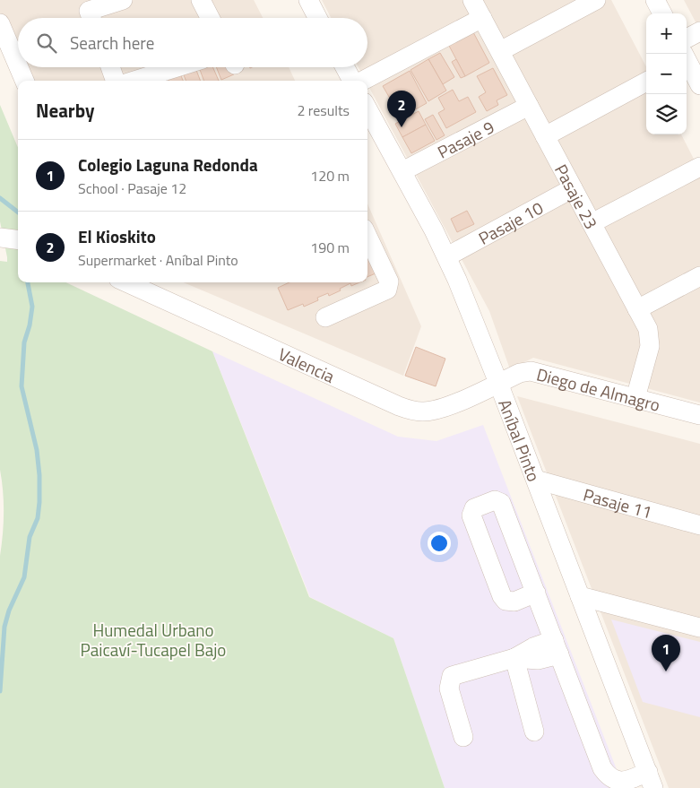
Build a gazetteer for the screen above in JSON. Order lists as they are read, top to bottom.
{
  "streets": {
    "street": [
      "Pasaje 9",
      "Pasaje 23",
      "Pasaje 10",
      "Valencia",
      "Diego de Almagro",
      "Aníbal Pinto",
      "Pasaje 11"
    ]
  },
  "crossings": [
    ["Pasaje 9", "Pasaje 23"],
    ["Pasaje 9", "Aníbal Pinto"],
    ["Pasaje 23", "Pasaje 10"],
    ["Pasaje 23", "Diego de Almagro"],
    ["Pasaje 10", "Aníbal Pinto"],
    ["Valencia", "Diego de Almagro"],
    ["Valencia", "Aníbal Pinto"],
    ["Diego de Almagro", "Aníbal Pinto"],
    ["Aníbal Pinto", "Pasaje 11"]
  ],
  "parks": ["Humedal Urbano Paicaví-Tucapel Bajo"],
  "page": {
    "map_buttons": ["+", "−"],
    "search": "Search here",
    "heading": ["Nearby", "2 results"],
    "pins": ["2", "1"],
    "list": [
      {
        "mark": "1",
        "name": "Colegio Laguna Redonda",
        "note": "School · Pasaje 12",
        "value": "120 m"
      },
      {
        "mark": "2",
        "name": "El Kioskito",
        "note": "Supermarket · Aníbal Pinto",
        "value": "190 m"
      }
    ]
  }
}
